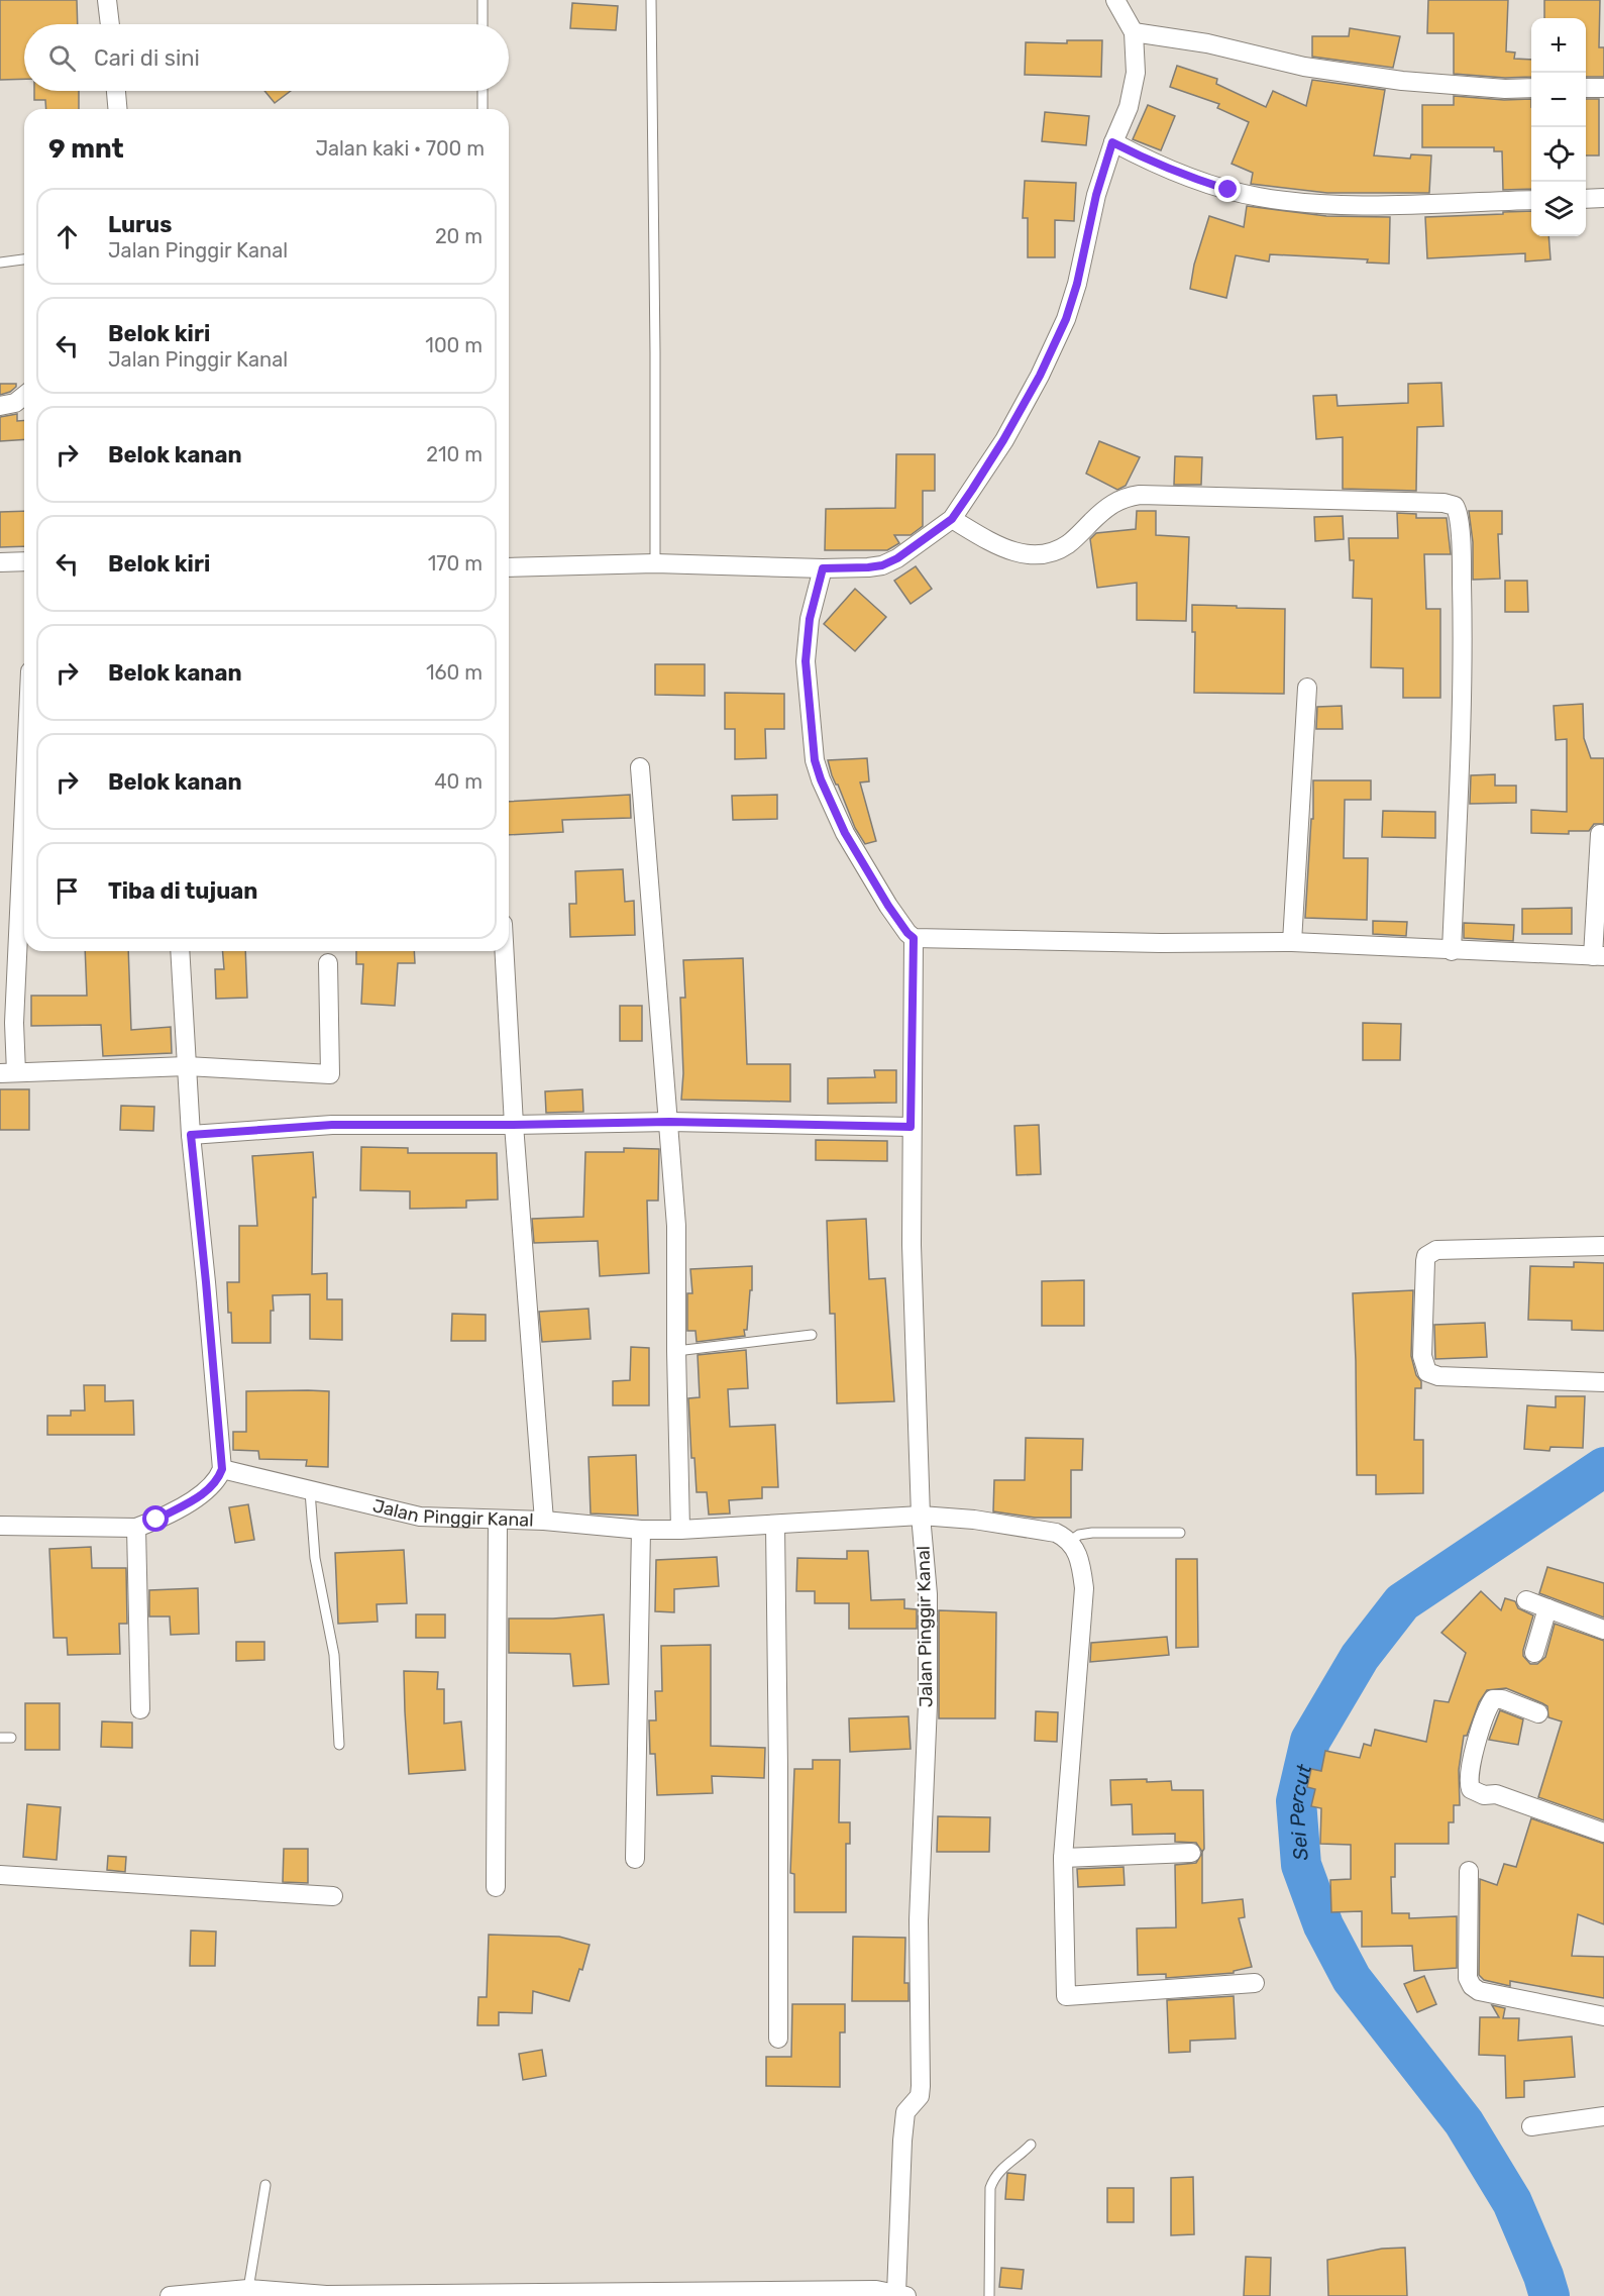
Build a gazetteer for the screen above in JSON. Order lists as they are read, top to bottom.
{
  "streets": {
    "street": ["Jalan Pinggir Kanal"]
  },
  "water": ["Sei Percut"],
  "page": {
    "map_buttons": ["+", "−"],
    "search": "Cari di sini",
    "heading": ["9 mnt", "Jalan kaki · 700 m"],
    "list": [
      ["Lurus", "Jalan Pinggir Kanal", "20 m"],
      ["Belok kiri", "Jalan Pinggir Kanal", "100 m"],
      ["Belok kanan", "210 m"],
      ["Belok kiri", "170 m"],
      ["Belok kanan", "160 m"],
      ["Belok kanan", "40 m"],
      "Tiba di tujuan"
    ]
  }
}
